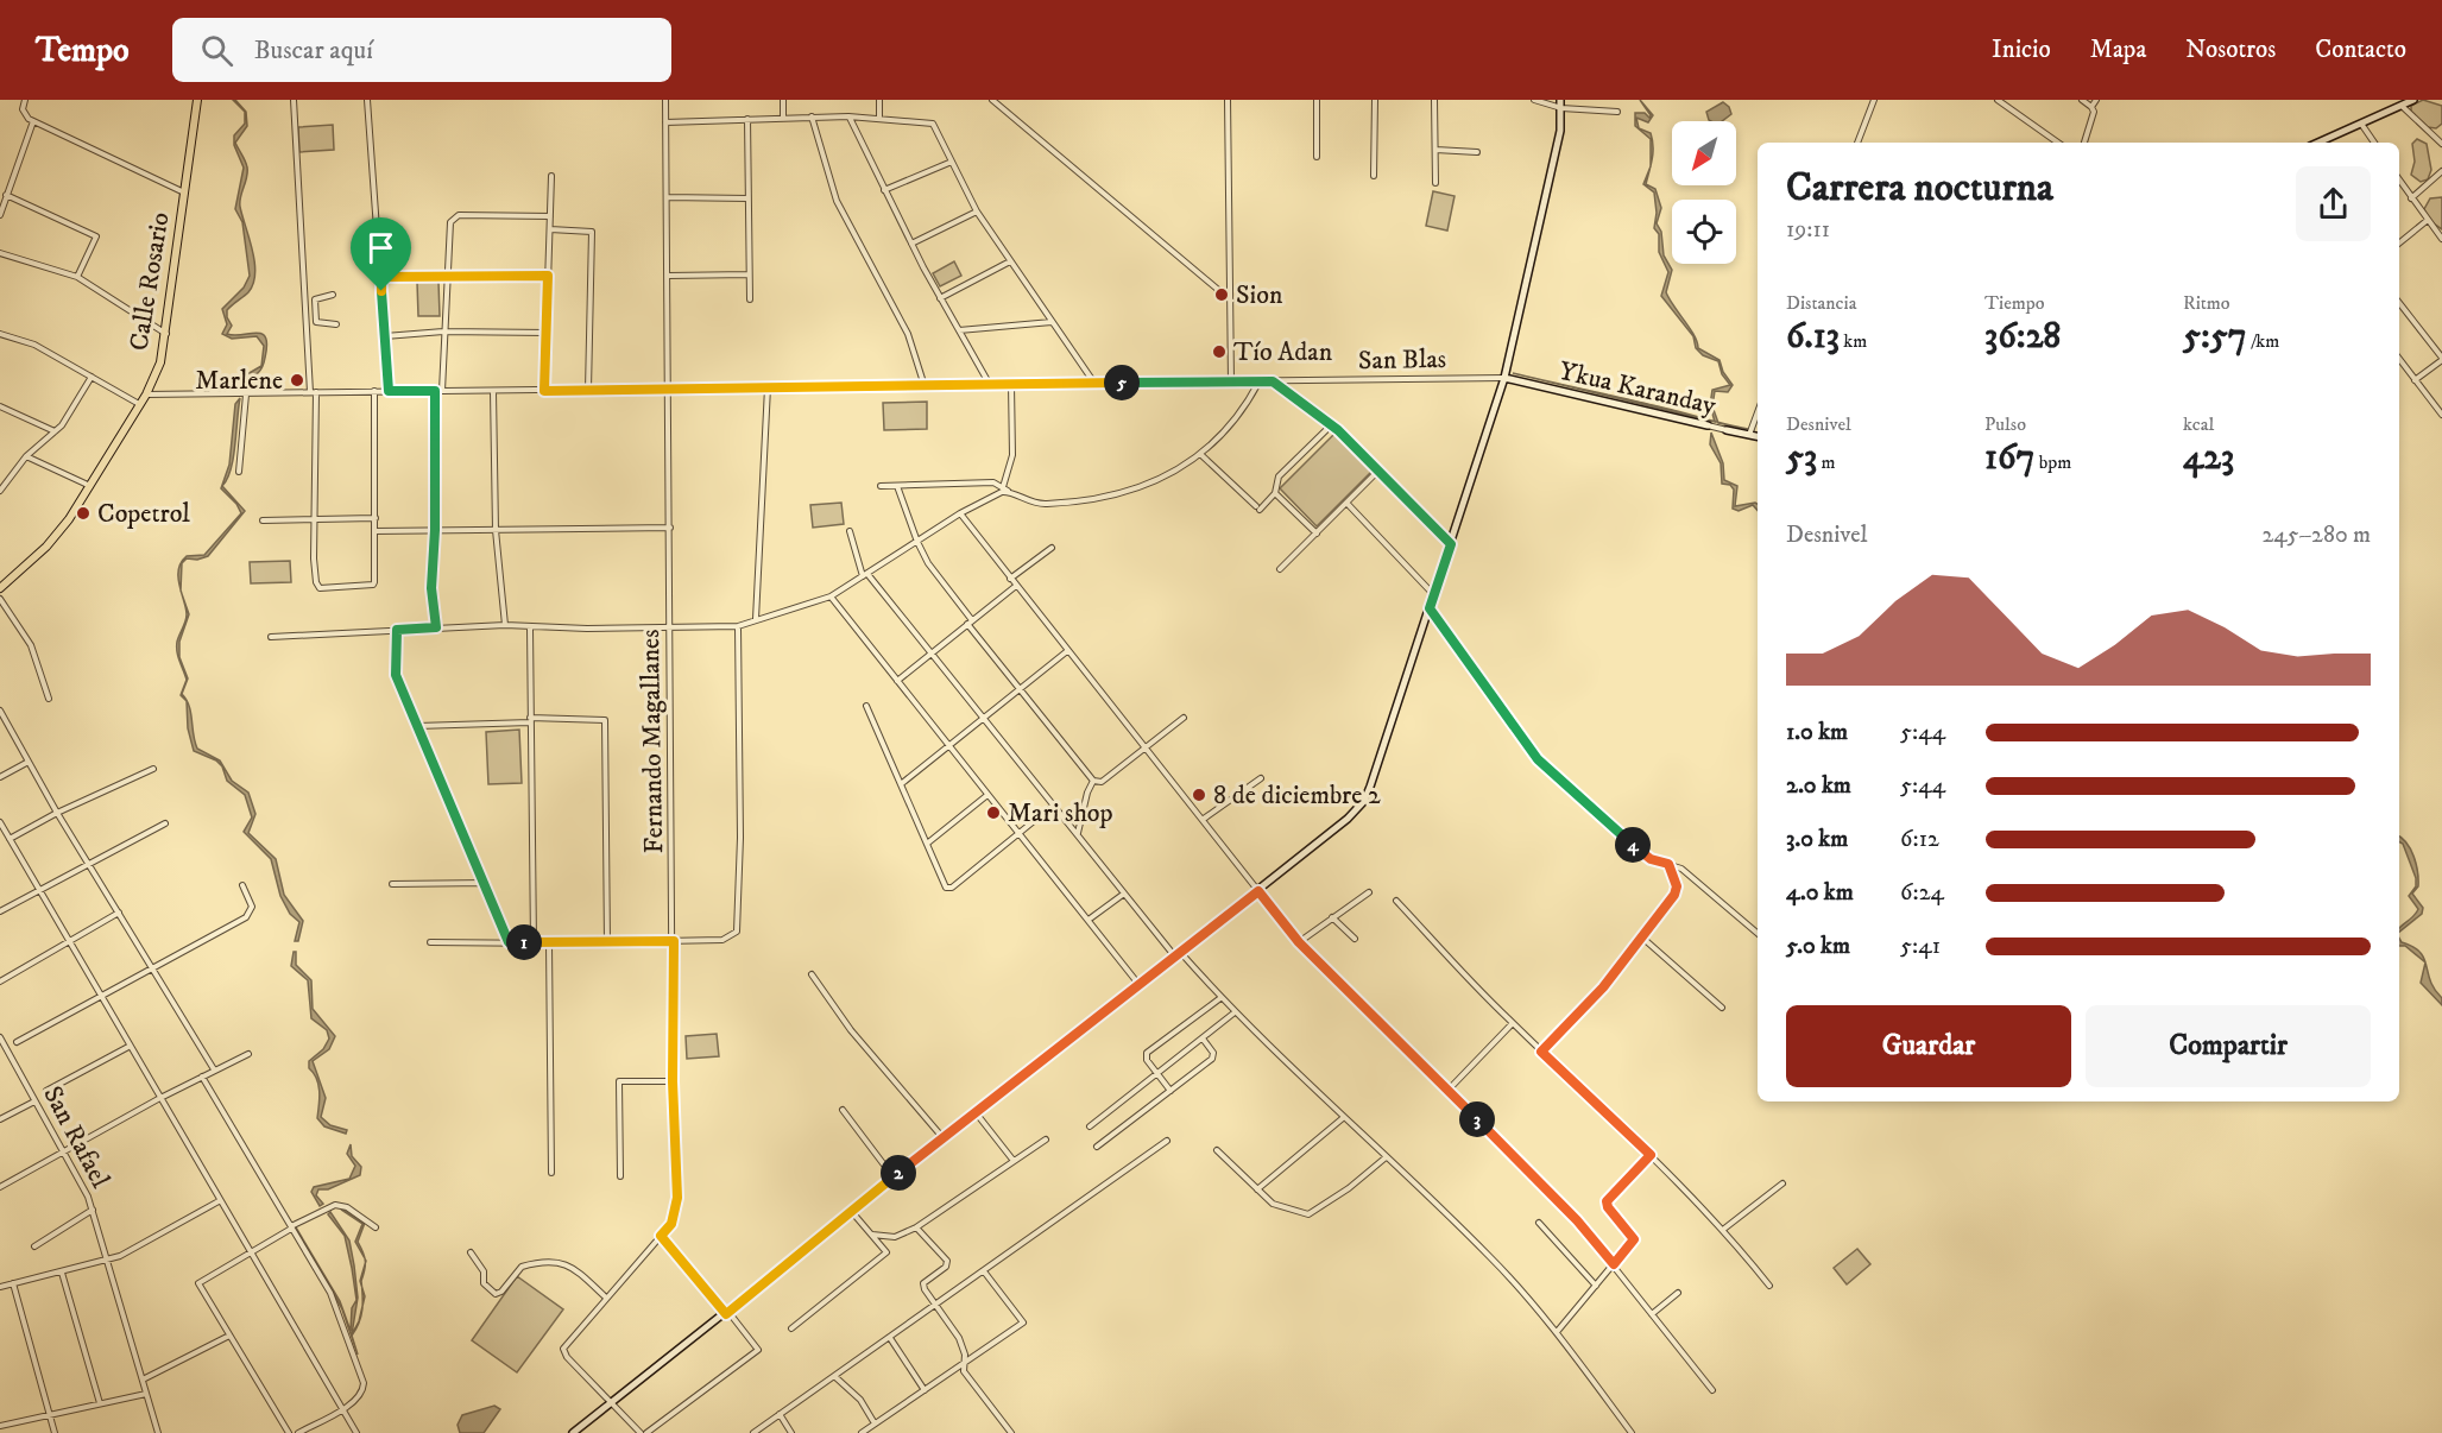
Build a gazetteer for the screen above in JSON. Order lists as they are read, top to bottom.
{
  "streets": {
    "main road": ["Calle Rosario"],
    "street": [
      "San Blas",
      "Ykua Karanday",
      "Fernando Magallanes",
      "San Rafael"
    ]
  },
  "crossings": [
    ["Calle Rosario", "San Blas"],
    ["San Blas", "Ykua Karanday"],
    ["San Blas", "Fernando Magallanes"]
  ],
  "places": [
    "Sion",
    "Tío Adan",
    "Marlene",
    "Copetrol",
    "8 de diciembre 2",
    "Mari shop"
  ],
  "north": "bottom left",
  "page": {
    "header": "Tempo",
    "search": "Buscar aquí",
    "nav": [
      "Inicio",
      "Mapa",
      "Nosotros",
      "Contacto"
    ],
    "heading": ["Carrera nocturna", "19:11"],
    "stats": [
      ["Distancia", "6.13 km"],
      ["Tiempo", "36:28"],
      ["Ritmo", "5:57 /km"],
      ["Desnivel", "53 m"],
      ["Pulso", "167 bpm"],
      ["kcal", "423"]
    ],
    "pins": [
      "5",
      "4",
      "1",
      "3",
      "2"
    ],
    "chart": ["Desnivel", "245–280 m"],
    "list": [
      {
        "name": "1.0 km",
        "note": "5:44"
      },
      {
        "name": "2.0 km",
        "note": "5:44"
      },
      {
        "name": "3.0 km",
        "note": "6:12"
      },
      {
        "name": "4.0 km",
        "note": "6:24"
      },
      {
        "name": "5.0 km",
        "note": "5:41"
      }
    ],
    "buttons": ["Guardar", "Compartir"]
  }
}
